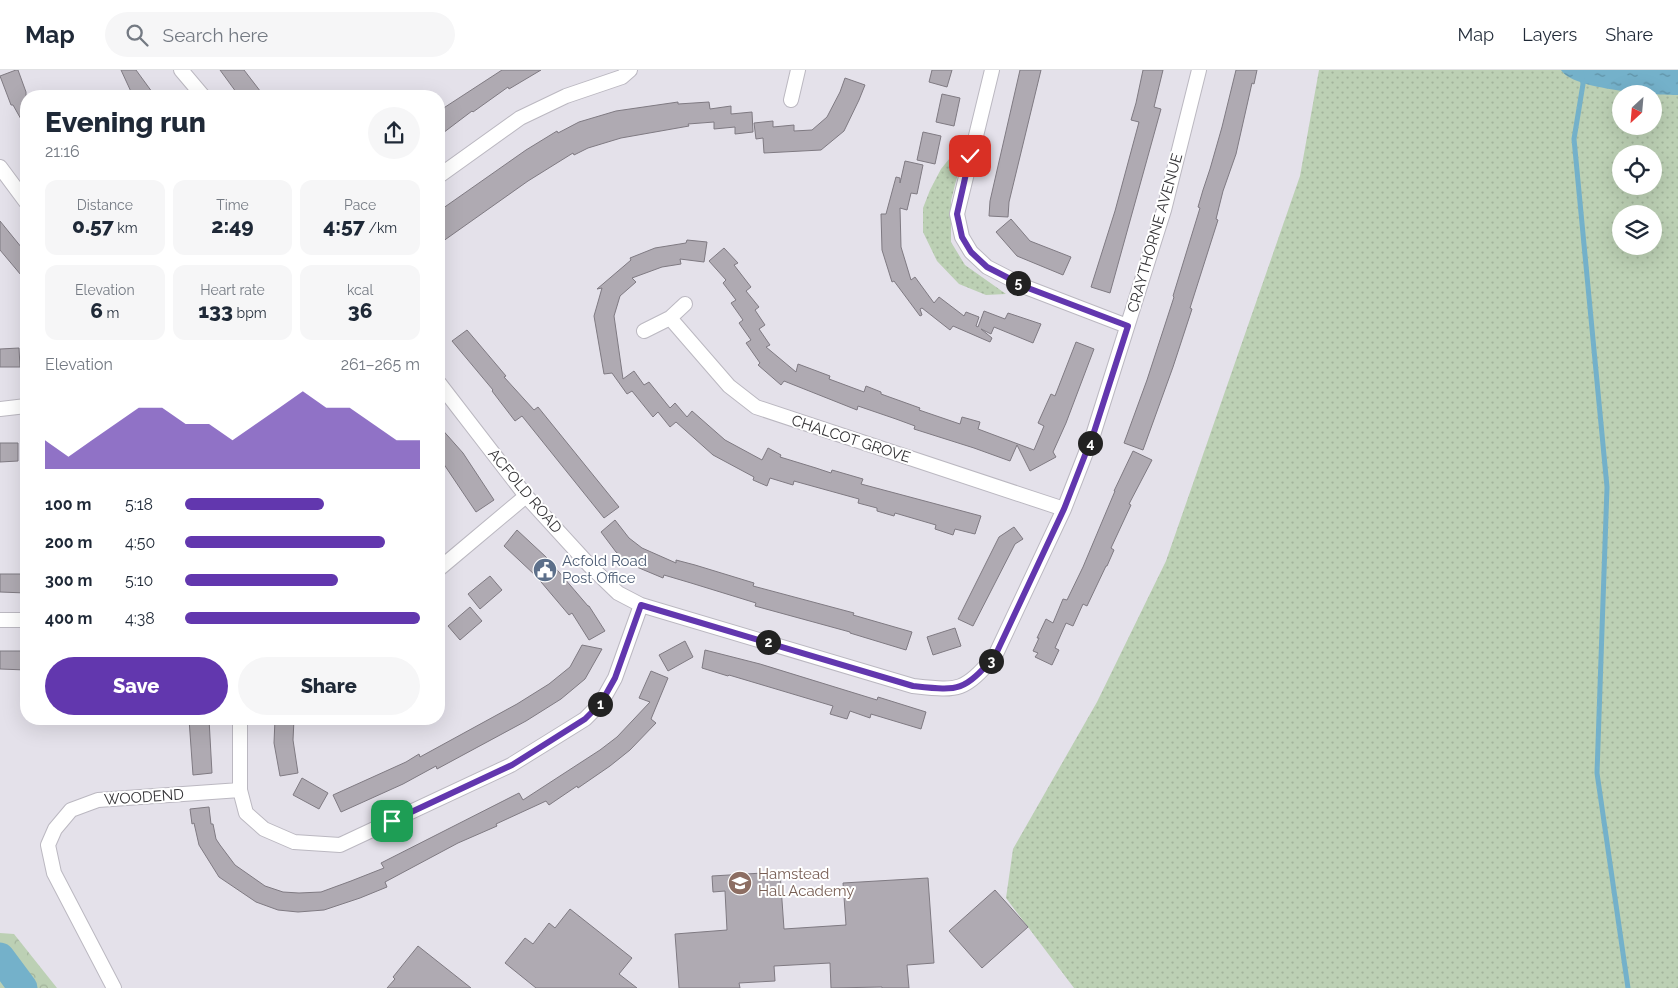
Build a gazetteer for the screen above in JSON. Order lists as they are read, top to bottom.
{
  "streets": {
    "street": [
      "CRAYTHORNE AVENUE",
      "CHALCOT GROVE",
      "ACFOLD ROAD",
      "WOODEND"
    ]
  },
  "crossings": [
    ["CRAYTHORNE AVENUE", "CHALCOT GROVE"],
    ["CRAYTHORNE AVENUE", "ACFOLD ROAD"]
  ],
  "places": {
    "public building": ["Acfold Road Post Office"],
    "school or university": ["Hamstead Hall Academy"]
  },
  "north": "bottom left",
  "page": {
    "header": "Map",
    "search": "Search here",
    "nav": ["Map", "Layers", "Share"],
    "heading": ["Evening run", "21:16"],
    "stats": [
      ["Distance", "0.57 km"],
      ["Time", "2:49"],
      ["Pace", "4:57 /km"],
      ["Elevation", "6 m"],
      ["Heart rate", "133 bpm"],
      ["kcal", "36"]
    ],
    "pins": [
      "5",
      "4",
      "2",
      "3",
      "1"
    ],
    "chart": ["Elevation", "261–265 m"],
    "list": [
      {
        "name": "100 m",
        "note": "5:18"
      },
      {
        "name": "200 m",
        "note": "4:50"
      },
      {
        "name": "300 m",
        "note": "5:10"
      },
      {
        "name": "400 m",
        "note": "4:38"
      }
    ],
    "buttons": ["Save", "Share"]
  }
}
